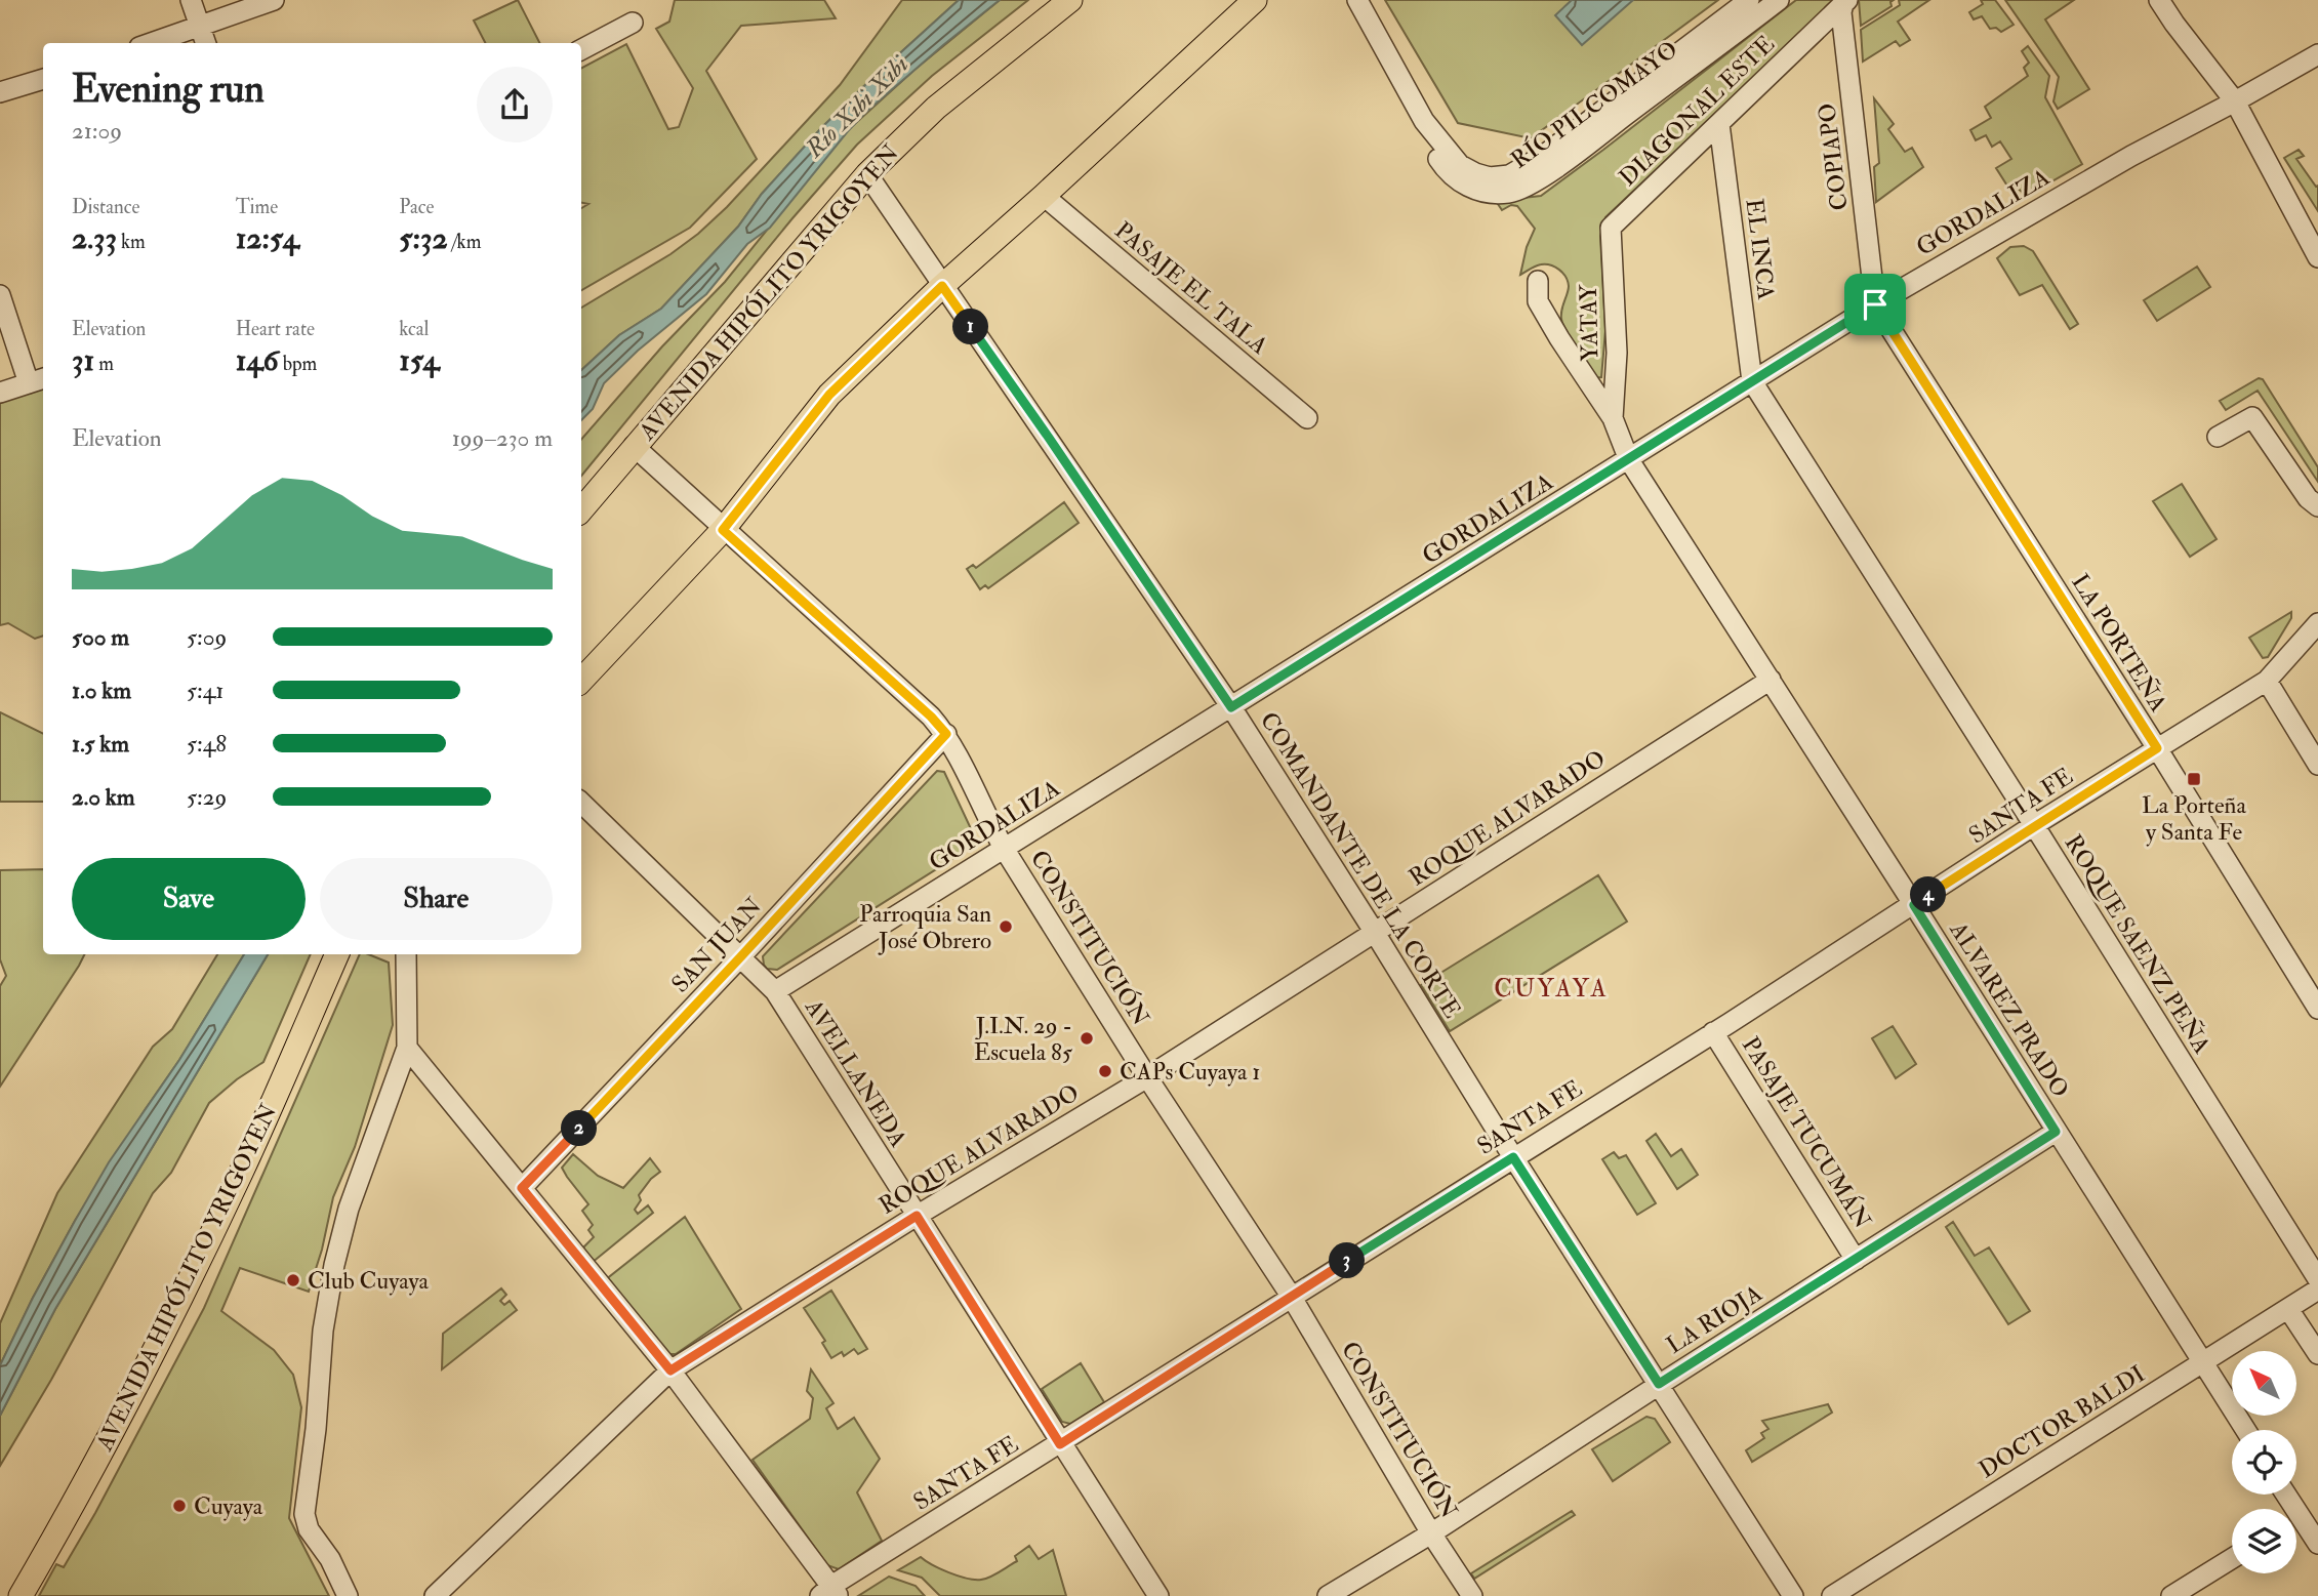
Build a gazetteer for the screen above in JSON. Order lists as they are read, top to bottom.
{
  "streets": {
    "main road": ["AVENIDA HIPÓLITO YRIGOYEN"],
    "street": [
      "RÍO PILCOMAYO",
      "DIAGONAL ESTE",
      "COPIAPO",
      "GORDALIZA",
      "EL INCA",
      "PASAJE EL TALA",
      "YATAY",
      "LA PORTEÑA",
      "SANTA FE",
      "ROQUE ALVARADO",
      "COMANDANTE DE LA CORTE",
      "CONSTITUCIÓN",
      "ROQUE SAENZ PEÑA",
      "SAN JUAN",
      "ALVAREZ PRADO",
      "AVELLANEDA",
      "PASAJE TUCUMÁN",
      "LA RIOJA",
      "DOCTOR BALDI"
    ]
  },
  "crossings": [
    ["DIAGONAL ESTE", "COPIAPO"],
    ["DIAGONAL ESTE", "EL INCA"],
    ["DIAGONAL ESTE", "YATAY"],
    ["COPIAPO", "GORDALIZA"],
    ["COPIAPO", "LA PORTEÑA"],
    ["GORDALIZA", "EL INCA"],
    ["GORDALIZA", "LA PORTEÑA"],
    ["GORDALIZA", "COMANDANTE DE LA CORTE"],
    ["GORDALIZA", "CONSTITUCIÓN"],
    ["GORDALIZA", "ROQUE SAENZ PEÑA"],
    ["GORDALIZA", "ALVAREZ PRADO"],
    ["GORDALIZA", "AVELLANEDA"],
    ["EL INCA", "ROQUE SAENZ PEÑA"],
    ["AVENIDA HIPÓLITO YRIGOYEN", "COMANDANTE DE LA CORTE"],
    ["AVENIDA HIPÓLITO YRIGOYEN", "CONSTITUCIÓN"],
    ["YATAY", "ALVAREZ PRADO"],
    ["LA PORTEÑA", "SANTA FE"],
    ["SANTA FE", "COMANDANTE DE LA CORTE"],
    ["SANTA FE", "CONSTITUCIÓN"],
    ["SANTA FE", "ROQUE SAENZ PEÑA"],
    ["SANTA FE", "ALVAREZ PRADO"],
    ["SANTA FE", "AVELLANEDA"],
    ["SANTA FE", "PASAJE TUCUMÁN"],
    ["ROQUE ALVARADO", "COMANDANTE DE LA CORTE"],
    ["ROQUE ALVARADO", "CONSTITUCIÓN"],
    ["ROQUE ALVARADO", "ALVAREZ PRADO"],
    ["ROQUE ALVARADO", "AVELLANEDA"],
    ["COMANDANTE DE LA CORTE", "LA RIOJA"],
    ["CONSTITUCIÓN", "SAN JUAN"],
    ["CONSTITUCIÓN", "LA RIOJA"],
    ["SAN JUAN", "AVELLANEDA"],
    ["ALVAREZ PRADO", "LA RIOJA"],
    ["ALVAREZ PRADO", "DOCTOR BALDI"],
    ["PASAJE TUCUMÁN", "LA RIOJA"]
  ],
  "districts": ["CUYAYA"],
  "water": ["Río Xibi Xibi"],
  "places": {
    "transit": ["La Porteña y Santa Fe"],
    "other": [
      "Parroquia San José Obrero",
      "J.I.N. 29 - Escuela 85",
      "CAPs Cuyaya 1",
      "Club Cuyaya",
      "Cuyaya"
    ]
  },
  "north": "top left",
  "page": {
    "heading": ["Evening run", "21:09"],
    "stats": [
      ["Distance", "2.33 km"],
      ["Time", "12:54"],
      ["Pace", "5:32 /km"],
      ["Elevation", "31 m"],
      ["Heart rate", "146 bpm"],
      ["kcal", "154"]
    ],
    "pins": [
      "1",
      "4",
      "2",
      "3"
    ],
    "chart": ["Elevation", "199–230 m"],
    "list": [
      {
        "name": "500 m",
        "note": "5:09"
      },
      {
        "name": "1.0 km",
        "note": "5:41"
      },
      {
        "name": "1.5 km",
        "note": "5:48"
      },
      {
        "name": "2.0 km",
        "note": "5:29"
      }
    ],
    "buttons": ["Save", "Share"]
  }
}
